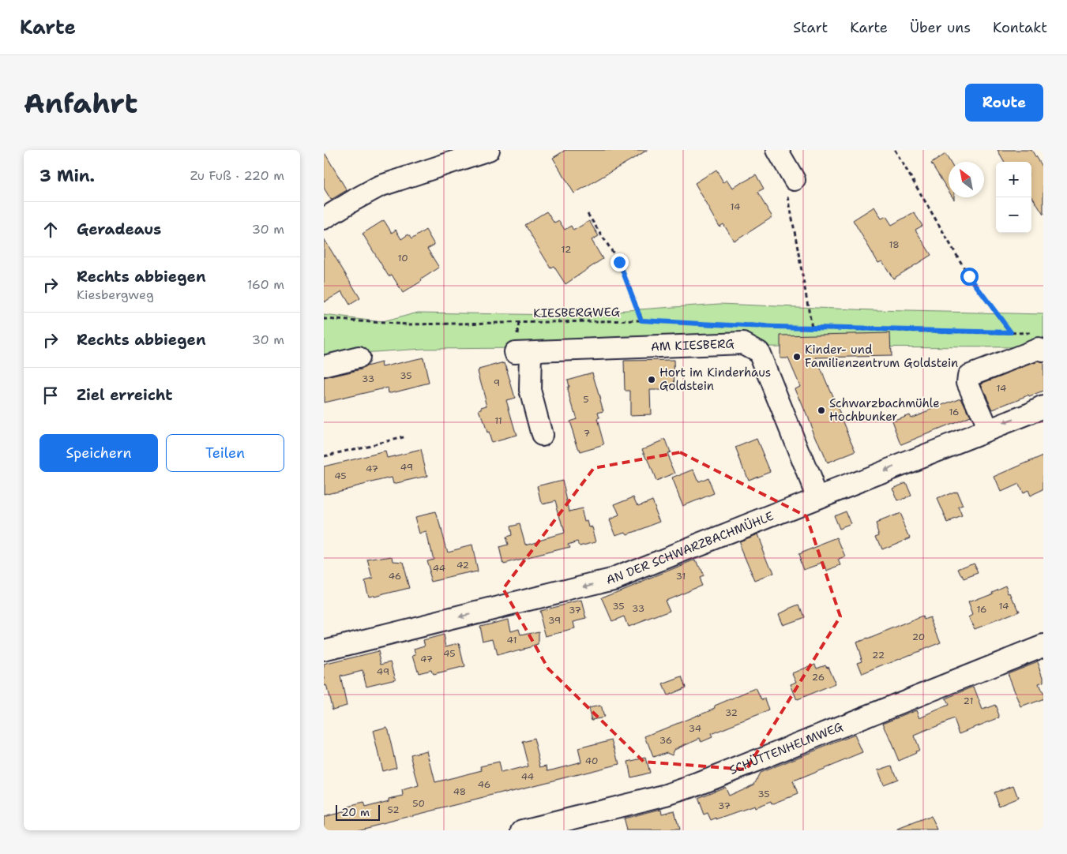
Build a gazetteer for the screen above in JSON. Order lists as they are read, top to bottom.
{
  "streets": {
    "street": ["AM KIESBERG", "AN DER SCHWARZBACHMÜHLE", "SCHÜTTENHELMWEG"],
    "path": ["KIESBERGWEG"]
  },
  "crossings": [
    ["AM KIESBERG", "AN DER SCHWARZBACHMÜHLE"]
  ],
  "one_way": ["AN DER SCHWARZBACHMÜHLE"],
  "places": ["Kinder- und Familienzentrum Goldstein", "Hort im Kinderhaus Goldstein", "Schwarzbachmühle Hochbunker"],
  "house_numbers": [
    "14",
    "18",
    "12",
    "10",
    "35",
    "33",
    "9",
    "14",
    "5",
    "16",
    "11",
    "7",
    "49",
    "47",
    "45",
    "42",
    "44",
    "46",
    "31",
    "35",
    "14",
    "33",
    "16",
    "37",
    "39",
    "20",
    "41",
    "45",
    "22",
    "47",
    "49",
    "26",
    "21",
    "32",
    "34",
    "36",
    "40",
    "44",
    "46",
    "48",
    "35",
    "50",
    "37",
    "52"
  ],
  "scale_bar": "20 m",
  "north": "top left",
  "page": {
    "header": "Karte",
    "nav": [
      "Start",
      "Karte",
      "Über uns",
      "Kontakt"
    ],
    "buttons": [
      "Route",
      ["Speichern", "Teilen"]
    ],
    "title": "Anfahrt",
    "heading": ["3 Min.", "Zu Fuß · 220 m"],
    "map_buttons": ["+", "−"],
    "list": [
      ["Geradeaus", "30 m"],
      ["Rechts abbiegen", "Kiesbergweg", "160 m"],
      ["Rechts abbiegen", "30 m"],
      "Ziel erreicht"
    ],
    "scale": "20 m"
  }
}
